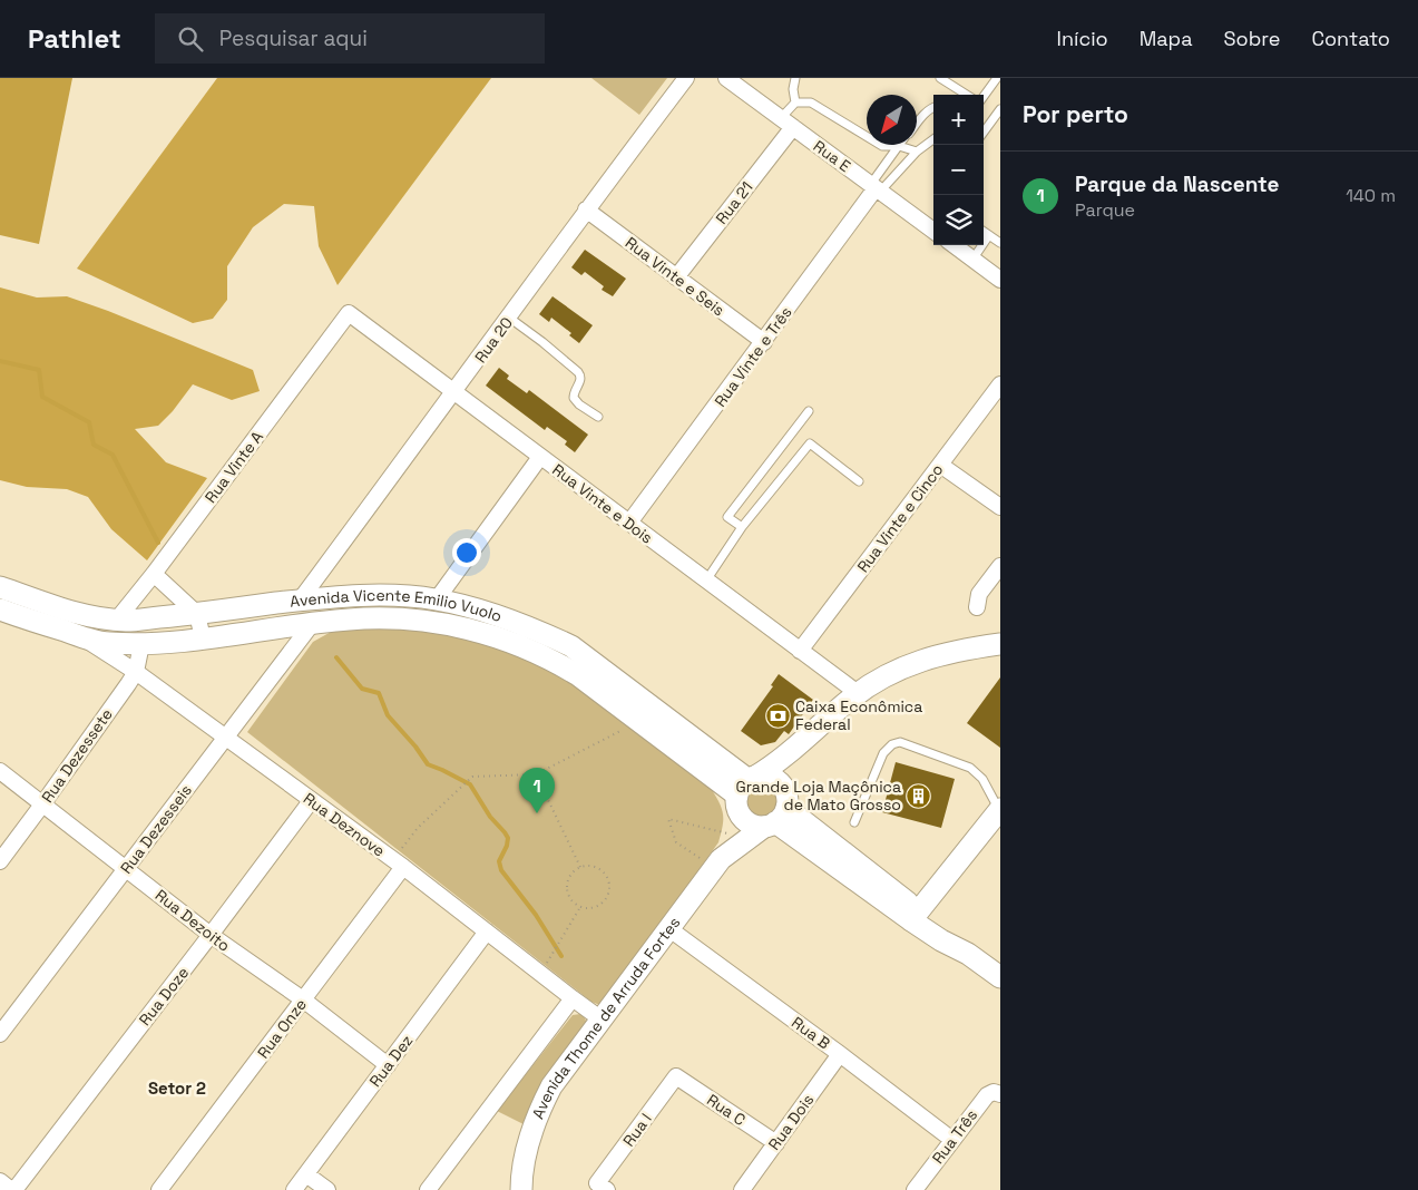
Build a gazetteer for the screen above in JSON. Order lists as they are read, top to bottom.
{
  "streets": {
    "main road": ["Avenida Vicente Emilio Vuolo", "Avenida Thome de Arruda Fortes"],
    "street": [
      "Rua E",
      "Rua 21",
      "Rua Vinte e Seis",
      "Rua 20",
      "Rua Vinte e Três",
      "Rua Vinte A",
      "Rua Vinte e Dois",
      "Rua Vinte e Cinco",
      "Rua Dezessete",
      "Rua Deznove",
      "Rua Dezesseis",
      "Rua Dezoito",
      "Rua Doze",
      "Rua Onze",
      "Rua B",
      "Rua Dez",
      "Rua C",
      "Rua Dois",
      "Rua I",
      "Rua Três"
    ]
  },
  "crossings": [
    ["Rua E", "Rua 21"],
    ["Rua E", "Rua Vinte e Três"],
    ["Rua 21", "Rua Vinte e Seis"],
    ["Rua Vinte e Seis", "Rua 20"],
    ["Rua Vinte e Seis", "Rua Vinte e Três"],
    ["Rua 20", "Rua Vinte e Dois"],
    ["Rua 20", "Avenida Vicente Emilio Vuolo"],
    ["Rua Vinte e Três", "Rua Vinte e Dois"],
    ["Rua Vinte A", "Rua Vinte e Dois"],
    ["Rua Vinte A", "Avenida Vicente Emilio Vuolo"],
    ["Rua Vinte e Dois", "Rua Vinte e Cinco"],
    ["Avenida Vicente Emilio Vuolo", "Rua Dezessete"],
    ["Avenida Vicente Emilio Vuolo", "Rua Deznove"],
    ["Avenida Vicente Emilio Vuolo", "Rua Dezesseis"],
    ["Avenida Vicente Emilio Vuolo", "Avenida Thome de Arruda Fortes"],
    ["Rua Dezessete", "Rua Deznove"],
    ["Rua Dezessete", "Rua Dezoito"],
    ["Rua Deznove", "Rua Dezesseis"],
    ["Rua Deznove", "Rua Doze"],
    ["Rua Deznove", "Avenida Thome de Arruda Fortes"],
    ["Rua Deznove", "Rua Onze"],
    ["Rua Deznove", "Rua Dez"],
    ["Rua Dezesseis", "Rua Dezoito"],
    ["Rua Dezoito", "Rua Doze"],
    ["Rua Dezoito", "Rua Onze"],
    ["Rua Dezoito", "Rua Dez"],
    ["Avenida Thome de Arruda Fortes", "Rua B"],
    ["Rua B", "Rua Dois"],
    ["Rua B", "Rua Três"],
    ["Rua C", "Rua Dois"],
    ["Rua C", "Rua I"]
  ],
  "districts": ["Setor 2"],
  "places": {
    "bank": ["Caixa Econômica Federal"],
    "building": ["Grande Loja Maçônica de Mato Grosso"]
  },
  "north": "bottom left",
  "page": {
    "header": "Pathlet",
    "search": "Pesquisar aqui",
    "nav": [
      "Início",
      "Mapa",
      "Sobre",
      "Contato"
    ],
    "heading": "Por perto",
    "map_buttons": ["+", "−"],
    "list": [
      {
        "mark": "1",
        "name": "Parque da Nascente",
        "note": "Parque",
        "value": "140 m"
      }
    ],
    "pins": "1"
  }
}
